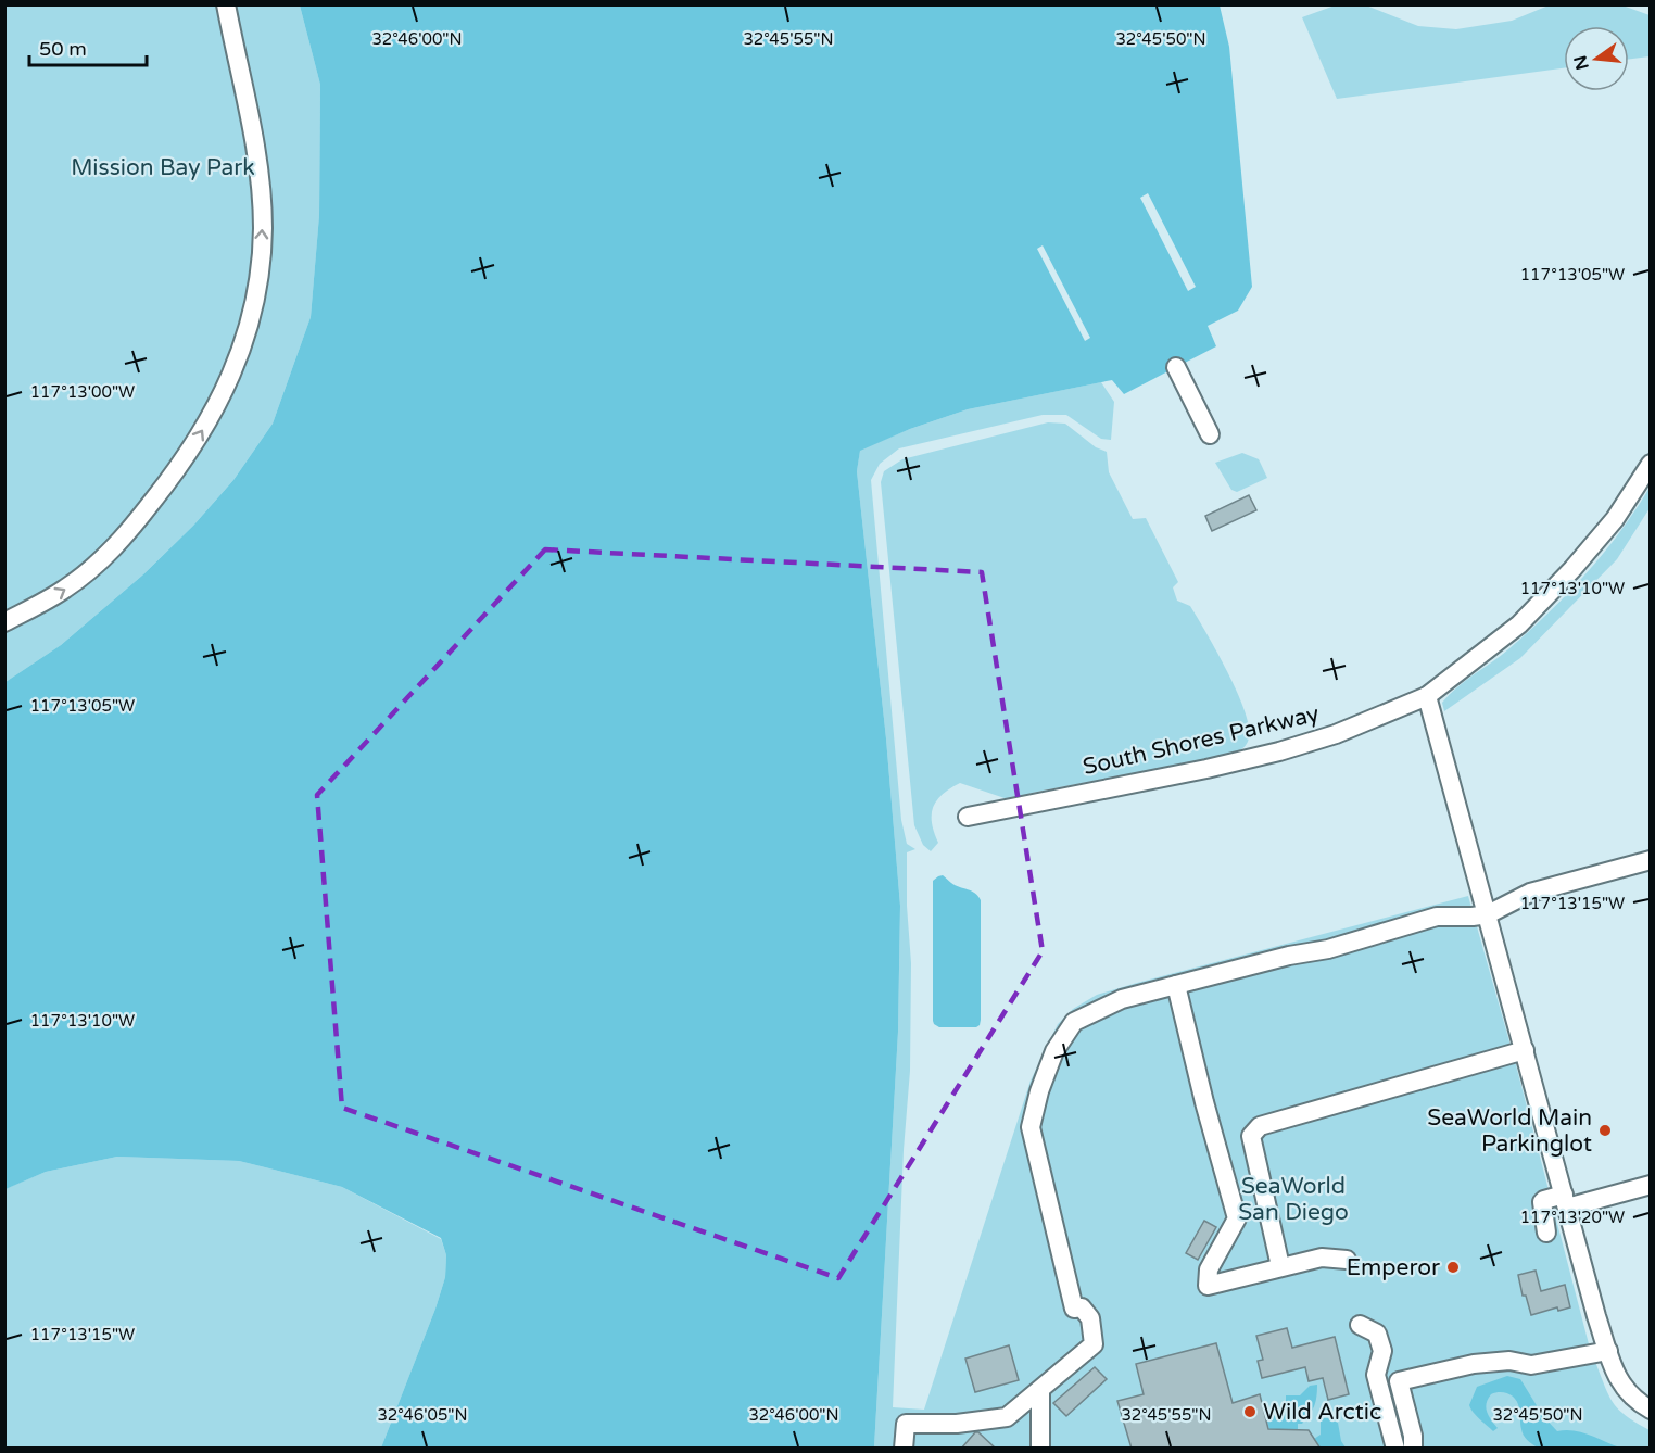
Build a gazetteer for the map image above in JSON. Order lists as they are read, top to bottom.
{
  "streets": {
    "street": ["South Shores Parkway"]
  },
  "parks": ["Mission Bay Park", "SeaWorld San Diego"],
  "places": ["SeaWorld Main Parkinglot", "Emperor", "Wild Arctic"],
  "scale_bar": "50 m",
  "north": "left",
  "coordinates": [
    "32°46'00\"N",
    "32°45'55\"N",
    "32°45'50\"N",
    "117°13'05\"W",
    "117°13'00\"W",
    "117°13'10\"W",
    "117°13'15\"W",
    "117°13'20\"W",
    "32°46'05\"N"
  ]
}
